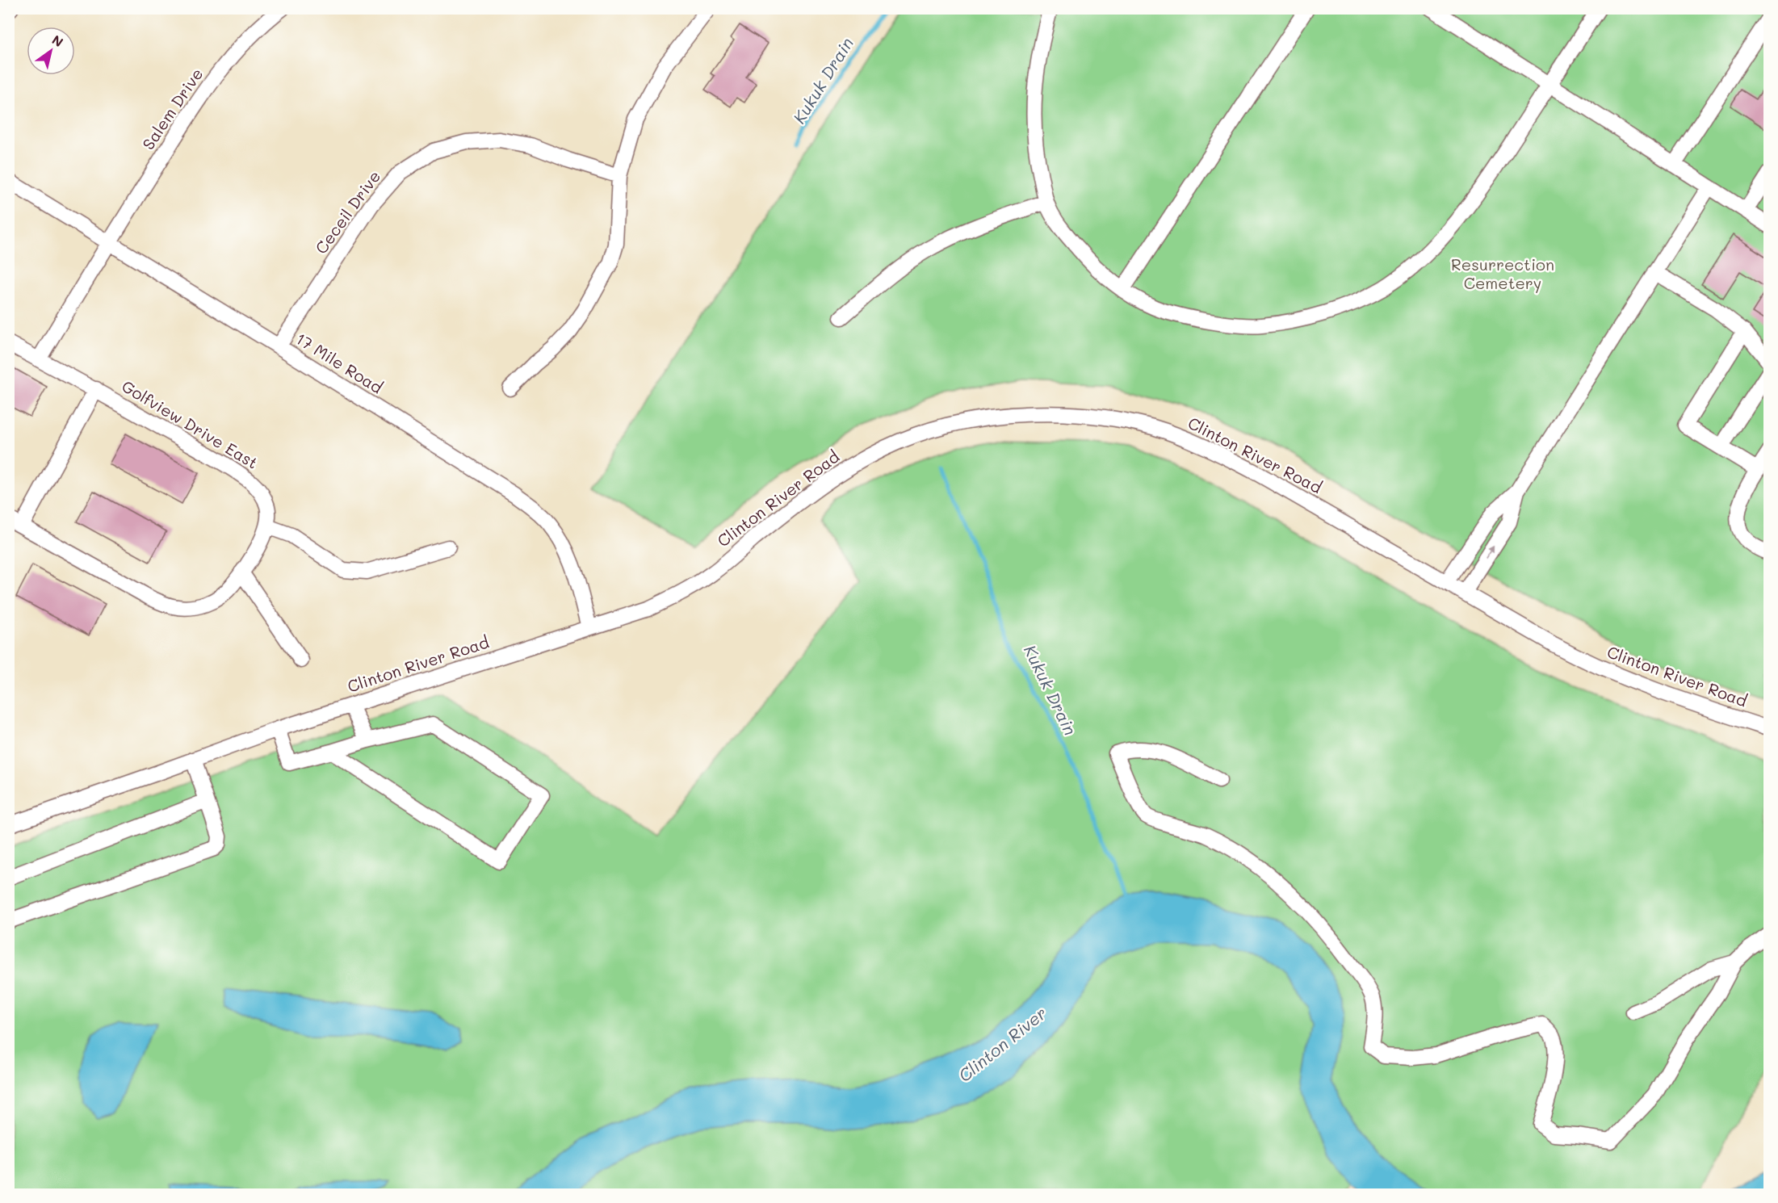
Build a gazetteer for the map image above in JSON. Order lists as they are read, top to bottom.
{
  "streets": {
    "street": [
      "Salem Drive",
      "Ceceil Drive",
      "17 Mile Road",
      "Golfview Drive East",
      "Clinton River Road"
    ]
  },
  "crossings": [
    ["Salem Drive", "17 Mile Road"],
    ["Salem Drive", "Golfview Drive East"],
    ["Ceceil Drive", "17 Mile Road"],
    ["17 Mile Road", "Clinton River Road"]
  ],
  "water": ["Kukuk Drain", "Clinton River"],
  "parks": ["Resurrection Cemetery"],
  "north": "top right"
}
